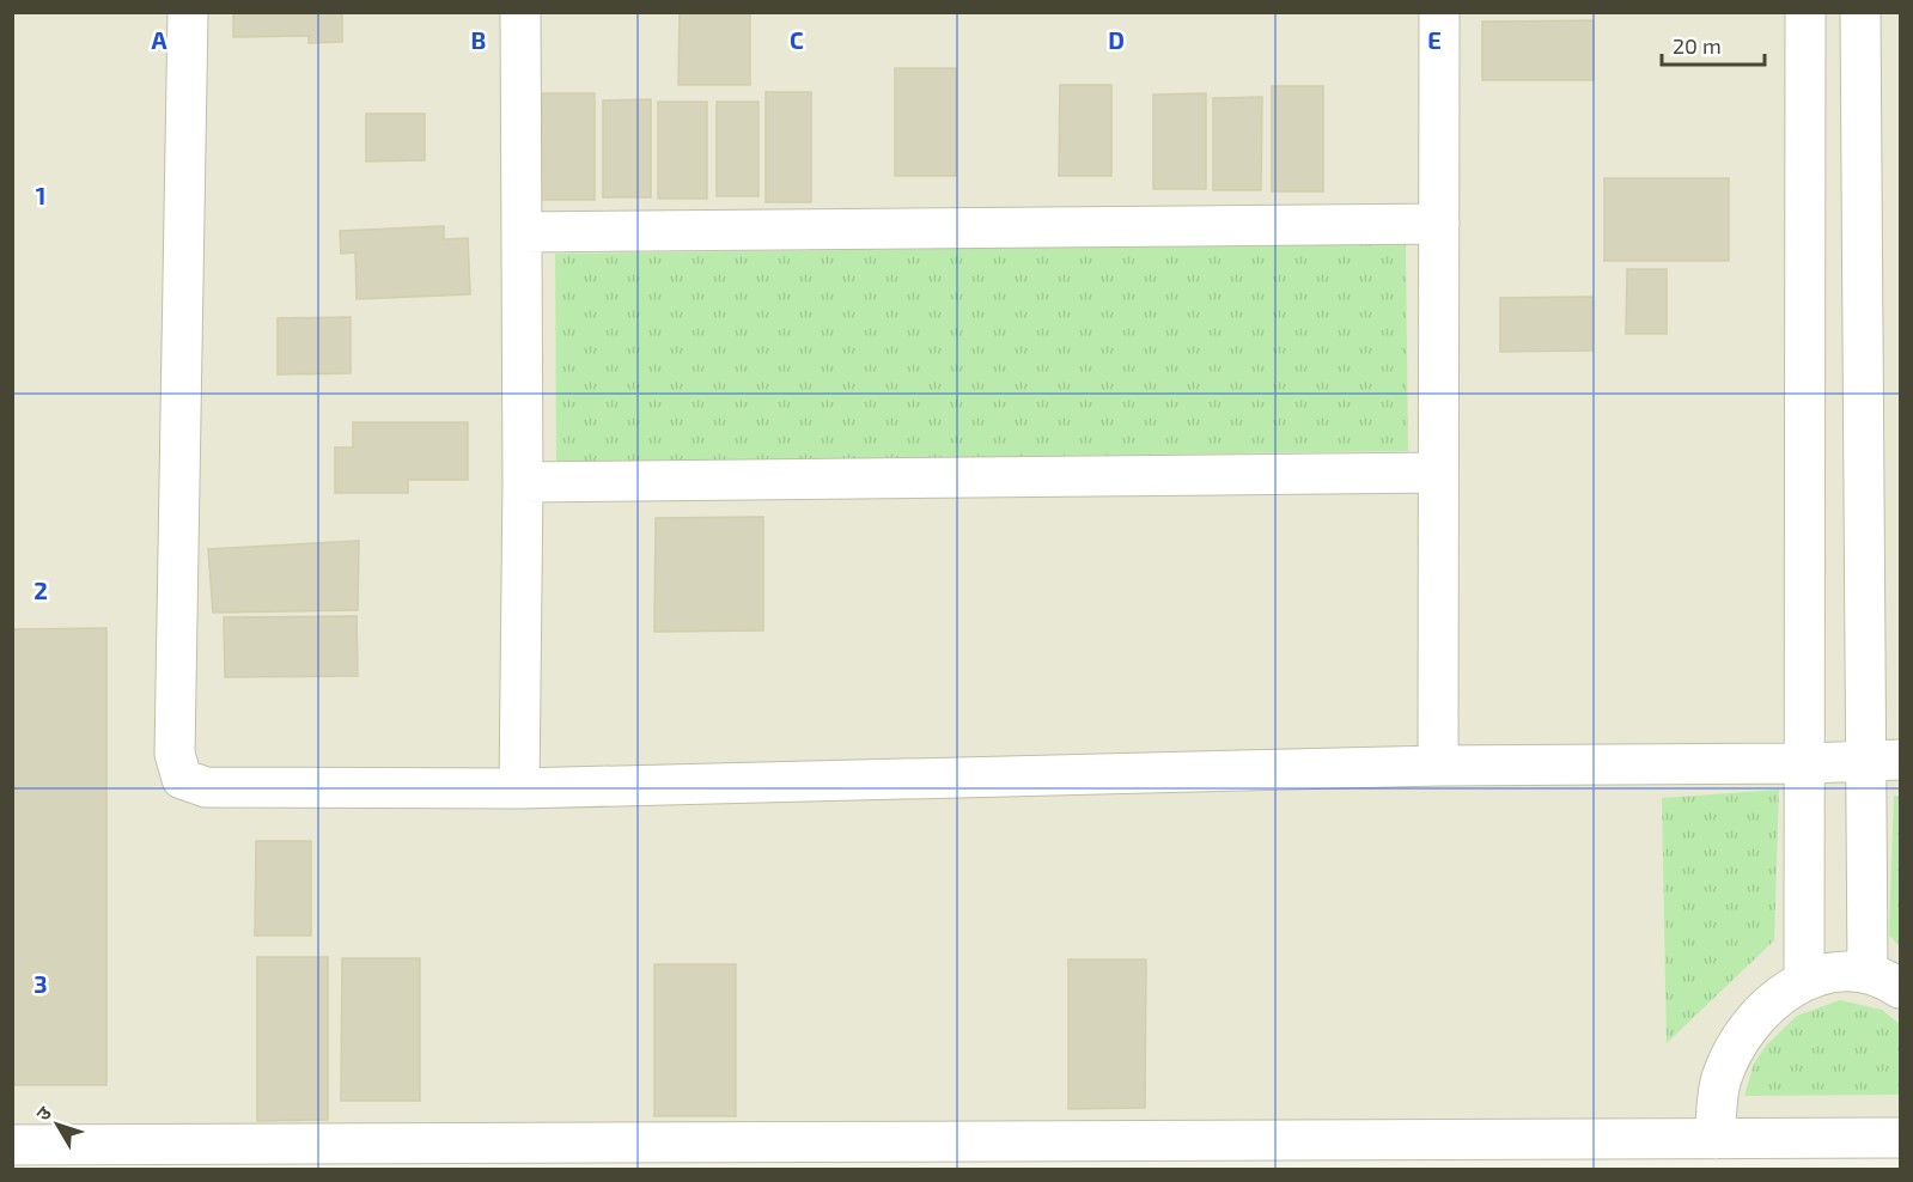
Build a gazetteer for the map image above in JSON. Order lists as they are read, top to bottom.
{
  "scale_bar": "20 m",
  "north": "top left",
  "grid": {
    "columns": [
      "A",
      "B",
      "C",
      "D",
      "E"
    ],
    "rows": ["1", "2", "3"]
  }
}
